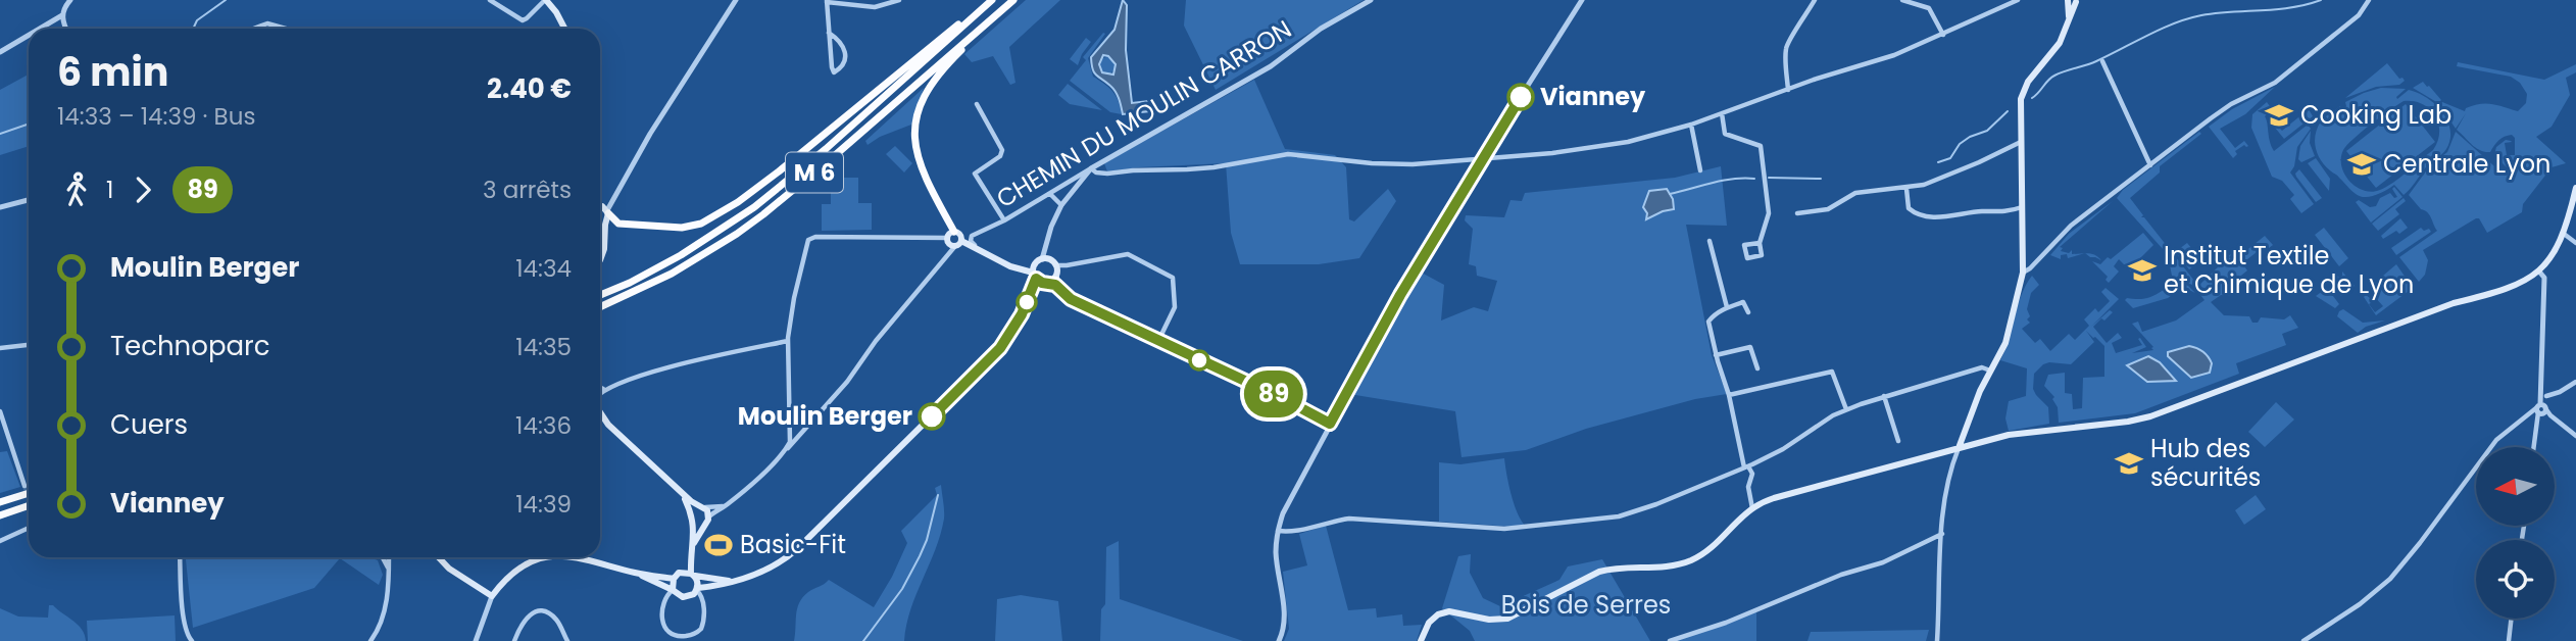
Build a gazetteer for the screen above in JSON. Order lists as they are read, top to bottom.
{
  "streets": {
    "highway": ["M 6"],
    "street": ["CHEMIN DU MOULIN CARRON"]
  },
  "parks": ["Bois de Serres"],
  "places": {
    "other": ["Vianney", "Moulin Berger"],
    "school or university": [
      "Cooking Lab",
      "Centrale Lyon",
      "Institut Textile et Chimique de Lyon",
      "Hub des sécurités"
    ],
    "sports": ["Basic-Fit"]
  },
  "lines": ["bus line 89"],
  "north": "left",
  "page": {
    "on_map": "89",
    "heading": ["6 min", "14:33 – 14:39 · Bus", "2.40 €"],
    "legs": ["1", "89", "3 arrêts"],
    "list": [
      {
        "name": "Moulin Berger",
        "value": "14:34"
      },
      {
        "name": "Technoparc",
        "value": "14:35"
      },
      {
        "name": "Cuers",
        "value": "14:36"
      },
      {
        "name": "Vianney",
        "value": "14:39"
      }
    ]
  }
}
